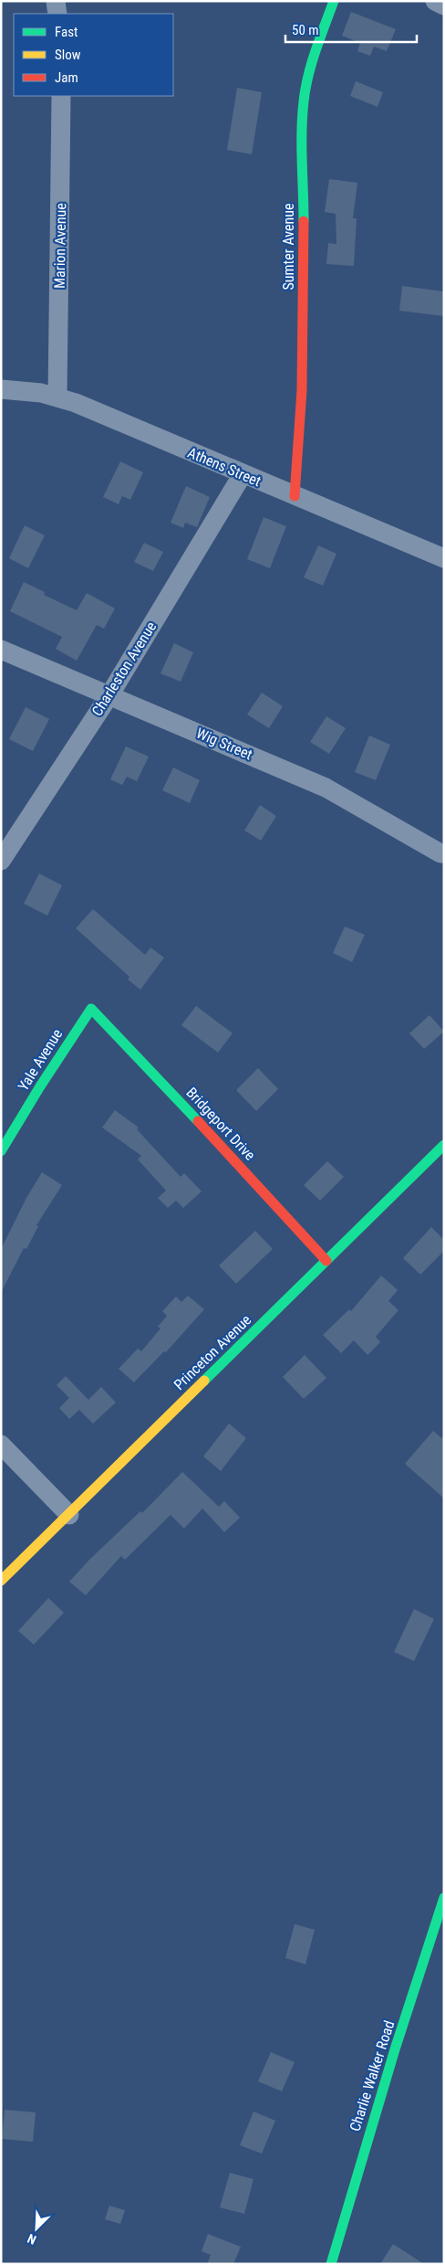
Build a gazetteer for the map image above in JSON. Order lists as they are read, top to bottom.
{
  "streets": {
    "street": [
      "Marion Avenue",
      "Sumter Avenue",
      "Athens Street",
      "Charleston Avenue",
      "Wig Street",
      "Yale Avenue",
      "Bridgeport Drive",
      "Princeton Avenue",
      "Charlie Walker Road"
    ]
  },
  "crossings": [
    ["Marion Avenue", "Athens Street"],
    ["Sumter Avenue", "Athens Street"],
    ["Athens Street", "Charleston Avenue"],
    ["Charleston Avenue", "Wig Street"],
    ["Yale Avenue", "Bridgeport Drive"],
    ["Bridgeport Drive", "Princeton Avenue"]
  ],
  "legend": ["Fast", "Slow", "Jam"],
  "scale_bar": "50 m",
  "north": "bottom left"
}
